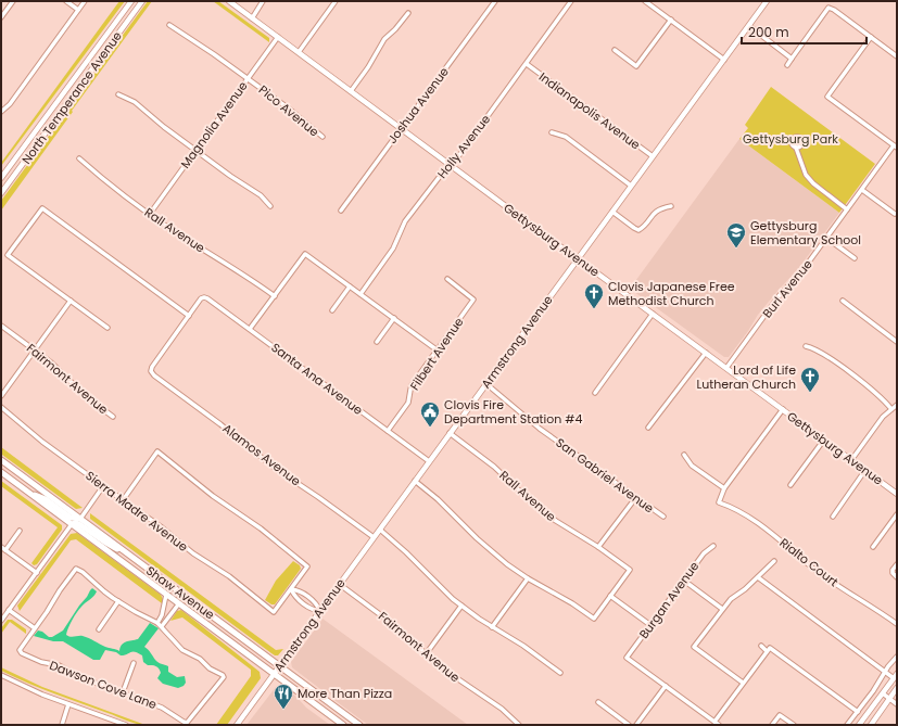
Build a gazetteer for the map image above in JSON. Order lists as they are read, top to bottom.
{
  "streets": {
    "main road": ["Shaw Avenue"],
    "street": [
      "North Temperance Avenue",
      "Joshua Avenue",
      "Pico Avenue",
      "Indianapolis Avenue",
      "Magnolia Avenue",
      "Holly Avenue",
      "Rall Avenue",
      "Gettysburg Avenue",
      "Burl Avenue",
      "Armstrong Avenue",
      "Filbert Avenue",
      "Fairmont Avenue",
      "Santa Ana Avenue",
      "Alamos Avenue",
      "San Gabriel Avenue",
      "Sierra Madre Avenue",
      "Rialto Court",
      "Burgan Avenue",
      "Dawson Cove Lane"
    ]
  },
  "crossings": [
    ["Joshua Avenue", "Gettysburg Avenue"],
    ["Pico Avenue", "Magnolia Avenue"],
    ["Indianapolis Avenue", "Holly Avenue"],
    ["Indianapolis Avenue", "Armstrong Avenue"],
    ["Magnolia Avenue", "Rall Avenue"],
    ["Magnolia Avenue", "Gettysburg Avenue"],
    ["Holly Avenue", "Gettysburg Avenue"],
    ["Rall Avenue", "Armstrong Avenue"],
    ["Gettysburg Avenue", "Burl Avenue"],
    ["Gettysburg Avenue", "Armstrong Avenue"],
    ["Armstrong Avenue", "Fairmont Avenue"],
    ["Armstrong Avenue", "Santa Ana Avenue"],
    ["Armstrong Avenue", "Alamos Avenue"],
    ["Armstrong Avenue", "San Gabriel Avenue"],
    ["Armstrong Avenue", "Shaw Avenue"],
    ["Filbert Avenue", "Santa Ana Avenue"],
    ["Santa Ana Avenue", "Alamos Avenue"]
  ],
  "parks": ["Gettysburg Park"],
  "places": {
    "school or university": ["Gettysburg Elementary School"],
    "church": ["Clovis Japanese Free Methodist Church", "Lord of Life Lutheran Church"],
    "public building": ["Clovis Fire Department Station #4"],
    "restaurant": ["More Than Pizza"]
  },
  "scale_bar": "200 m"
}
